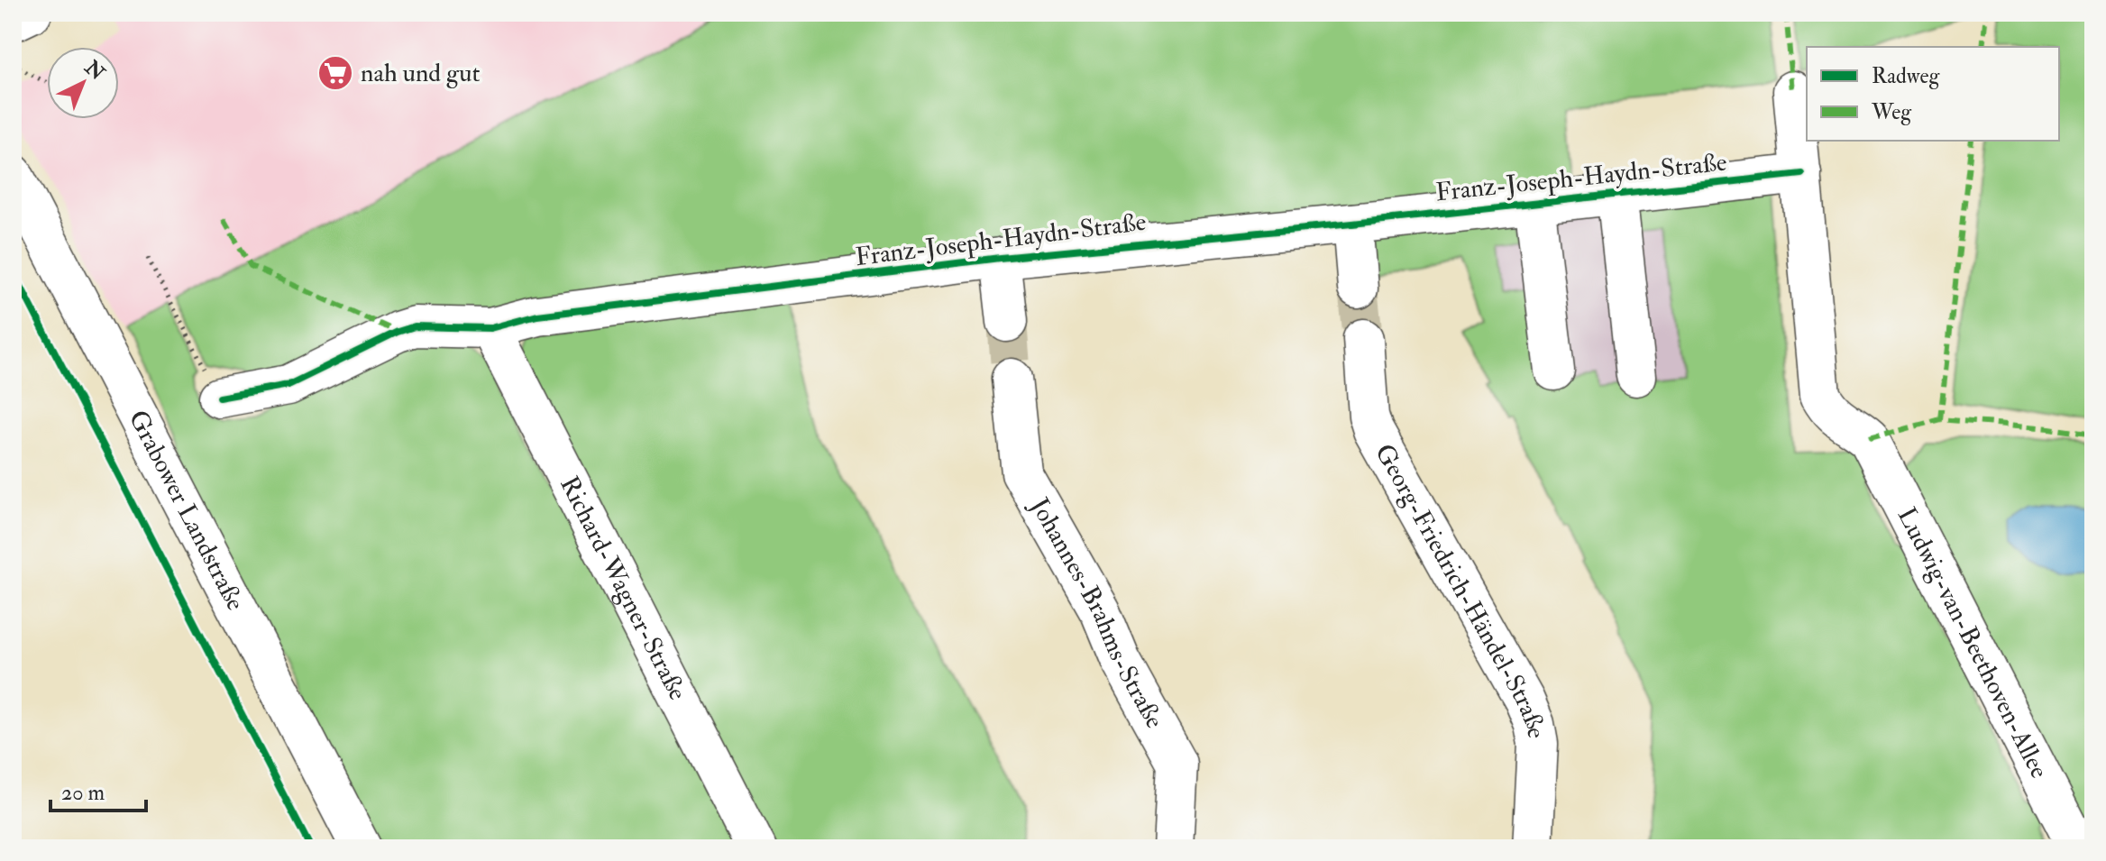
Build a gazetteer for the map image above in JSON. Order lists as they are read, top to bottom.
{
  "streets": {
    "street": [
      "Franz-Joseph-Haydn-Straße",
      "Grabower Landstraße",
      "Richard-Wagner-Straße",
      "Georg-Friedrich-Händel-Straße",
      "Johannes-Brahms-Straße",
      "Ludwig-van-Beethoven-Allee"
    ]
  },
  "crossings": [
    ["Franz-Joseph-Haydn-Straße", "Richard-Wagner-Straße"],
    ["Franz-Joseph-Haydn-Straße", "Ludwig-van-Beethoven-Allee"]
  ],
  "places": {
    "supermarket": ["nah und gut"]
  },
  "legend": ["Radweg", "Weg"],
  "scale_bar": "20 m",
  "north": "top right"
}
